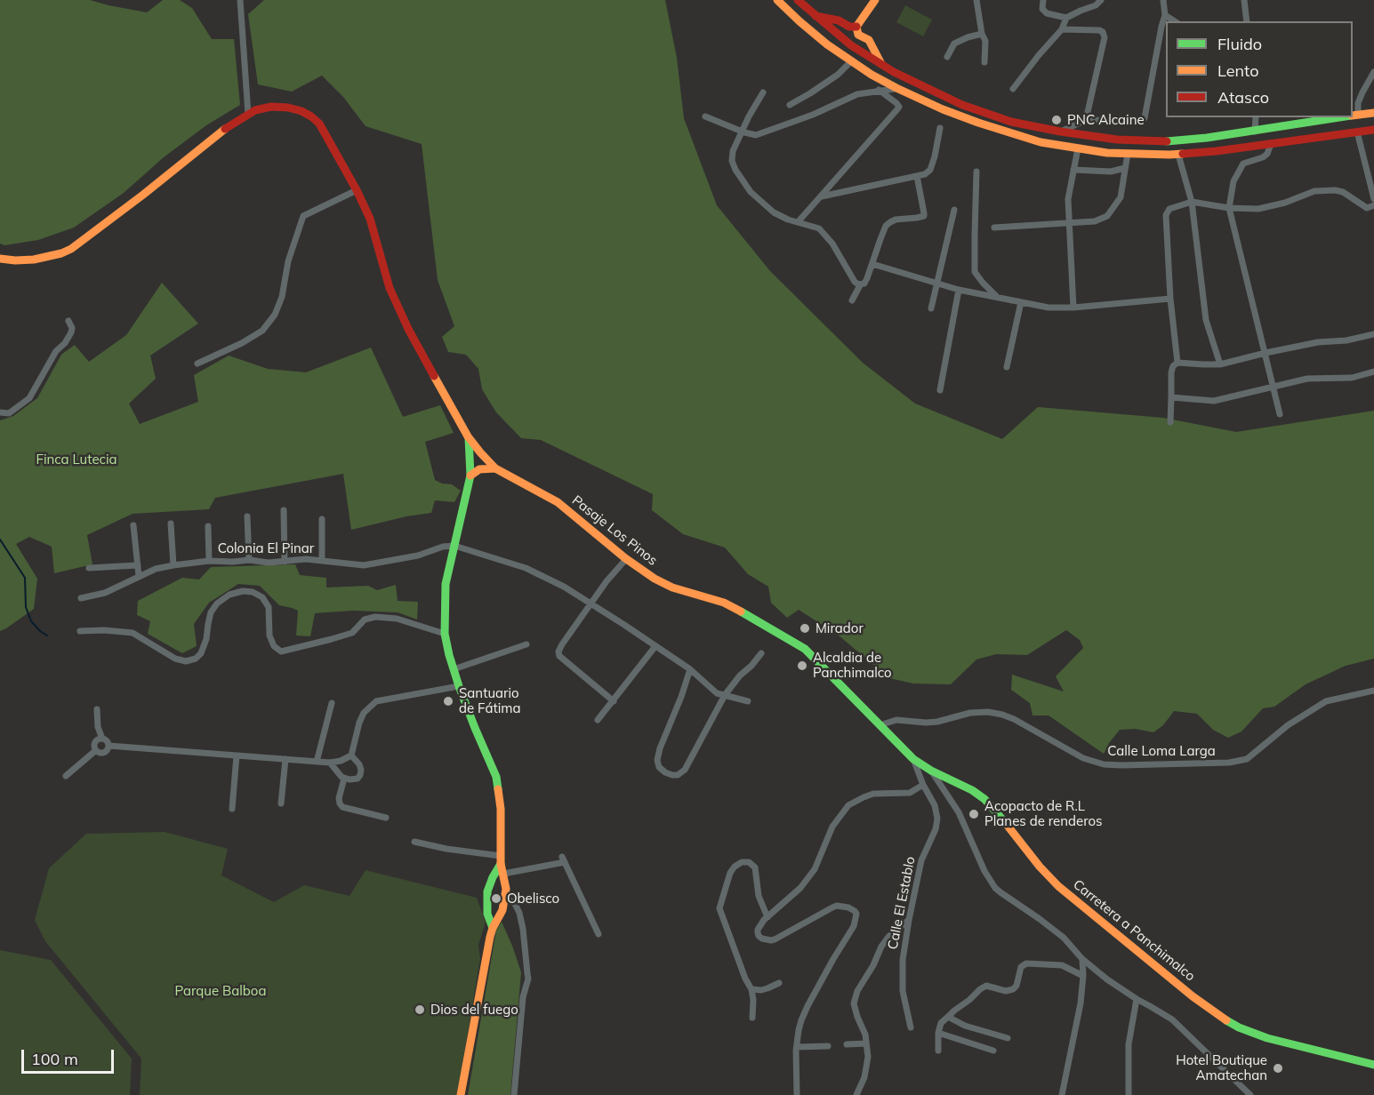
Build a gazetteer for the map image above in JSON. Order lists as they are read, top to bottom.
{
  "streets": {
    "main road": ["Pasaje Los Pinos", "Carretera a Panchimalco"],
    "street": ["Colonia El Pinar", "Calle Loma Larga", "Calle El Establo"]
  },
  "crossings": [
    ["Pasaje Los Pinos", "Calle Loma Larga"],
    ["Pasaje Los Pinos", "Calle El Establo"],
    ["Pasaje Los Pinos", "Carretera a Panchimalco"],
    ["Calle El Establo", "Carretera a Panchimalco"]
  ],
  "parks": ["Finca Lutecia", "Parque Balboa"],
  "places": [
    "PNC Alcaine",
    "Mirador",
    "Alcaldia de Panchimalco",
    "Santuario de Fátima",
    "Acopacto de R.L Planes de renderos",
    "Obelisco",
    "Dios del fuego",
    "Hotel Boutique Amatechan"
  ],
  "legend": ["Fluido", "Lento", "Atasco"],
  "scale_bar": "100 m"
}
